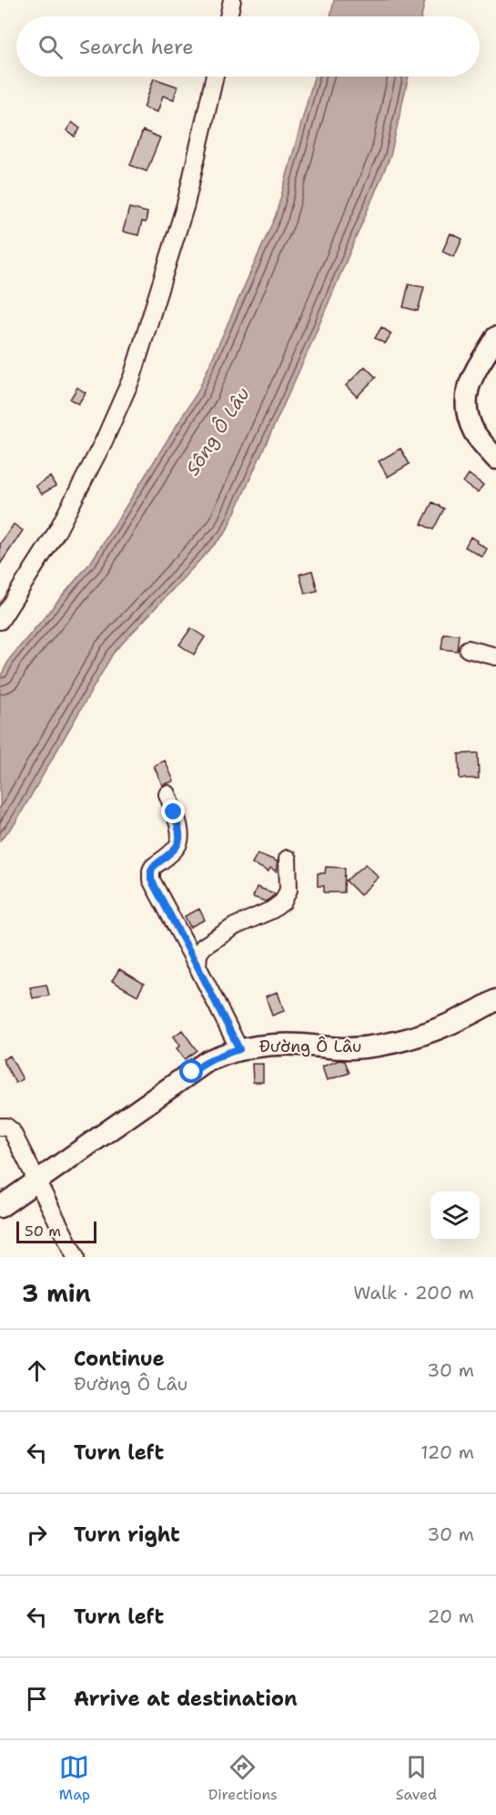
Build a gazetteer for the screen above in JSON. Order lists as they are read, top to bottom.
{
  "streets": {
    "main road": ["Đường Ô Lâu"]
  },
  "water": ["Sông Ô Lâu"],
  "scale_bar": "50 m",
  "page": {
    "search": "Search here",
    "scale": "50 m",
    "heading": ["3 min", "Walk · 200 m"],
    "list": [
      ["Continue", "Đường Ô Lâu", "30 m"],
      ["Turn left", "120 m"],
      ["Turn right", "30 m"],
      ["Turn left", "20 m"],
      "Arrive at destination"
    ],
    "nav": ["Map", "Directions", "Saved"]
  }
}
